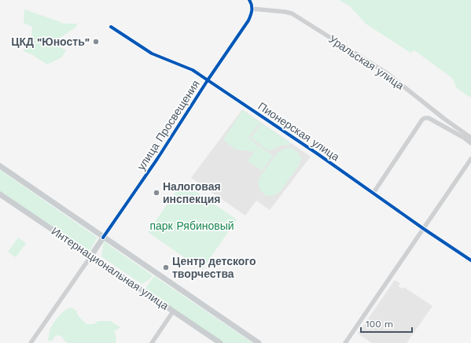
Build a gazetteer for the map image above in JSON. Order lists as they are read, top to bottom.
{
  "streets": {
    "main road": ["Интернациональная улица"],
    "street": ["Уральская улица", "улица Просвещения", "Пионерская улица"]
  },
  "crossings": [
    ["Уральская улица", "улица Просвещения"],
    ["улица Просвещения", "Пионерская улица"],
    ["улица Просвещения", "Интернациональная улица"]
  ],
  "parks": ["парк Рябиновый"],
  "places": ["ЦКД \"Юность\"", "Налоговая инспекция", "Центр детского творчества"],
  "scale_bar": "100 m"
}
